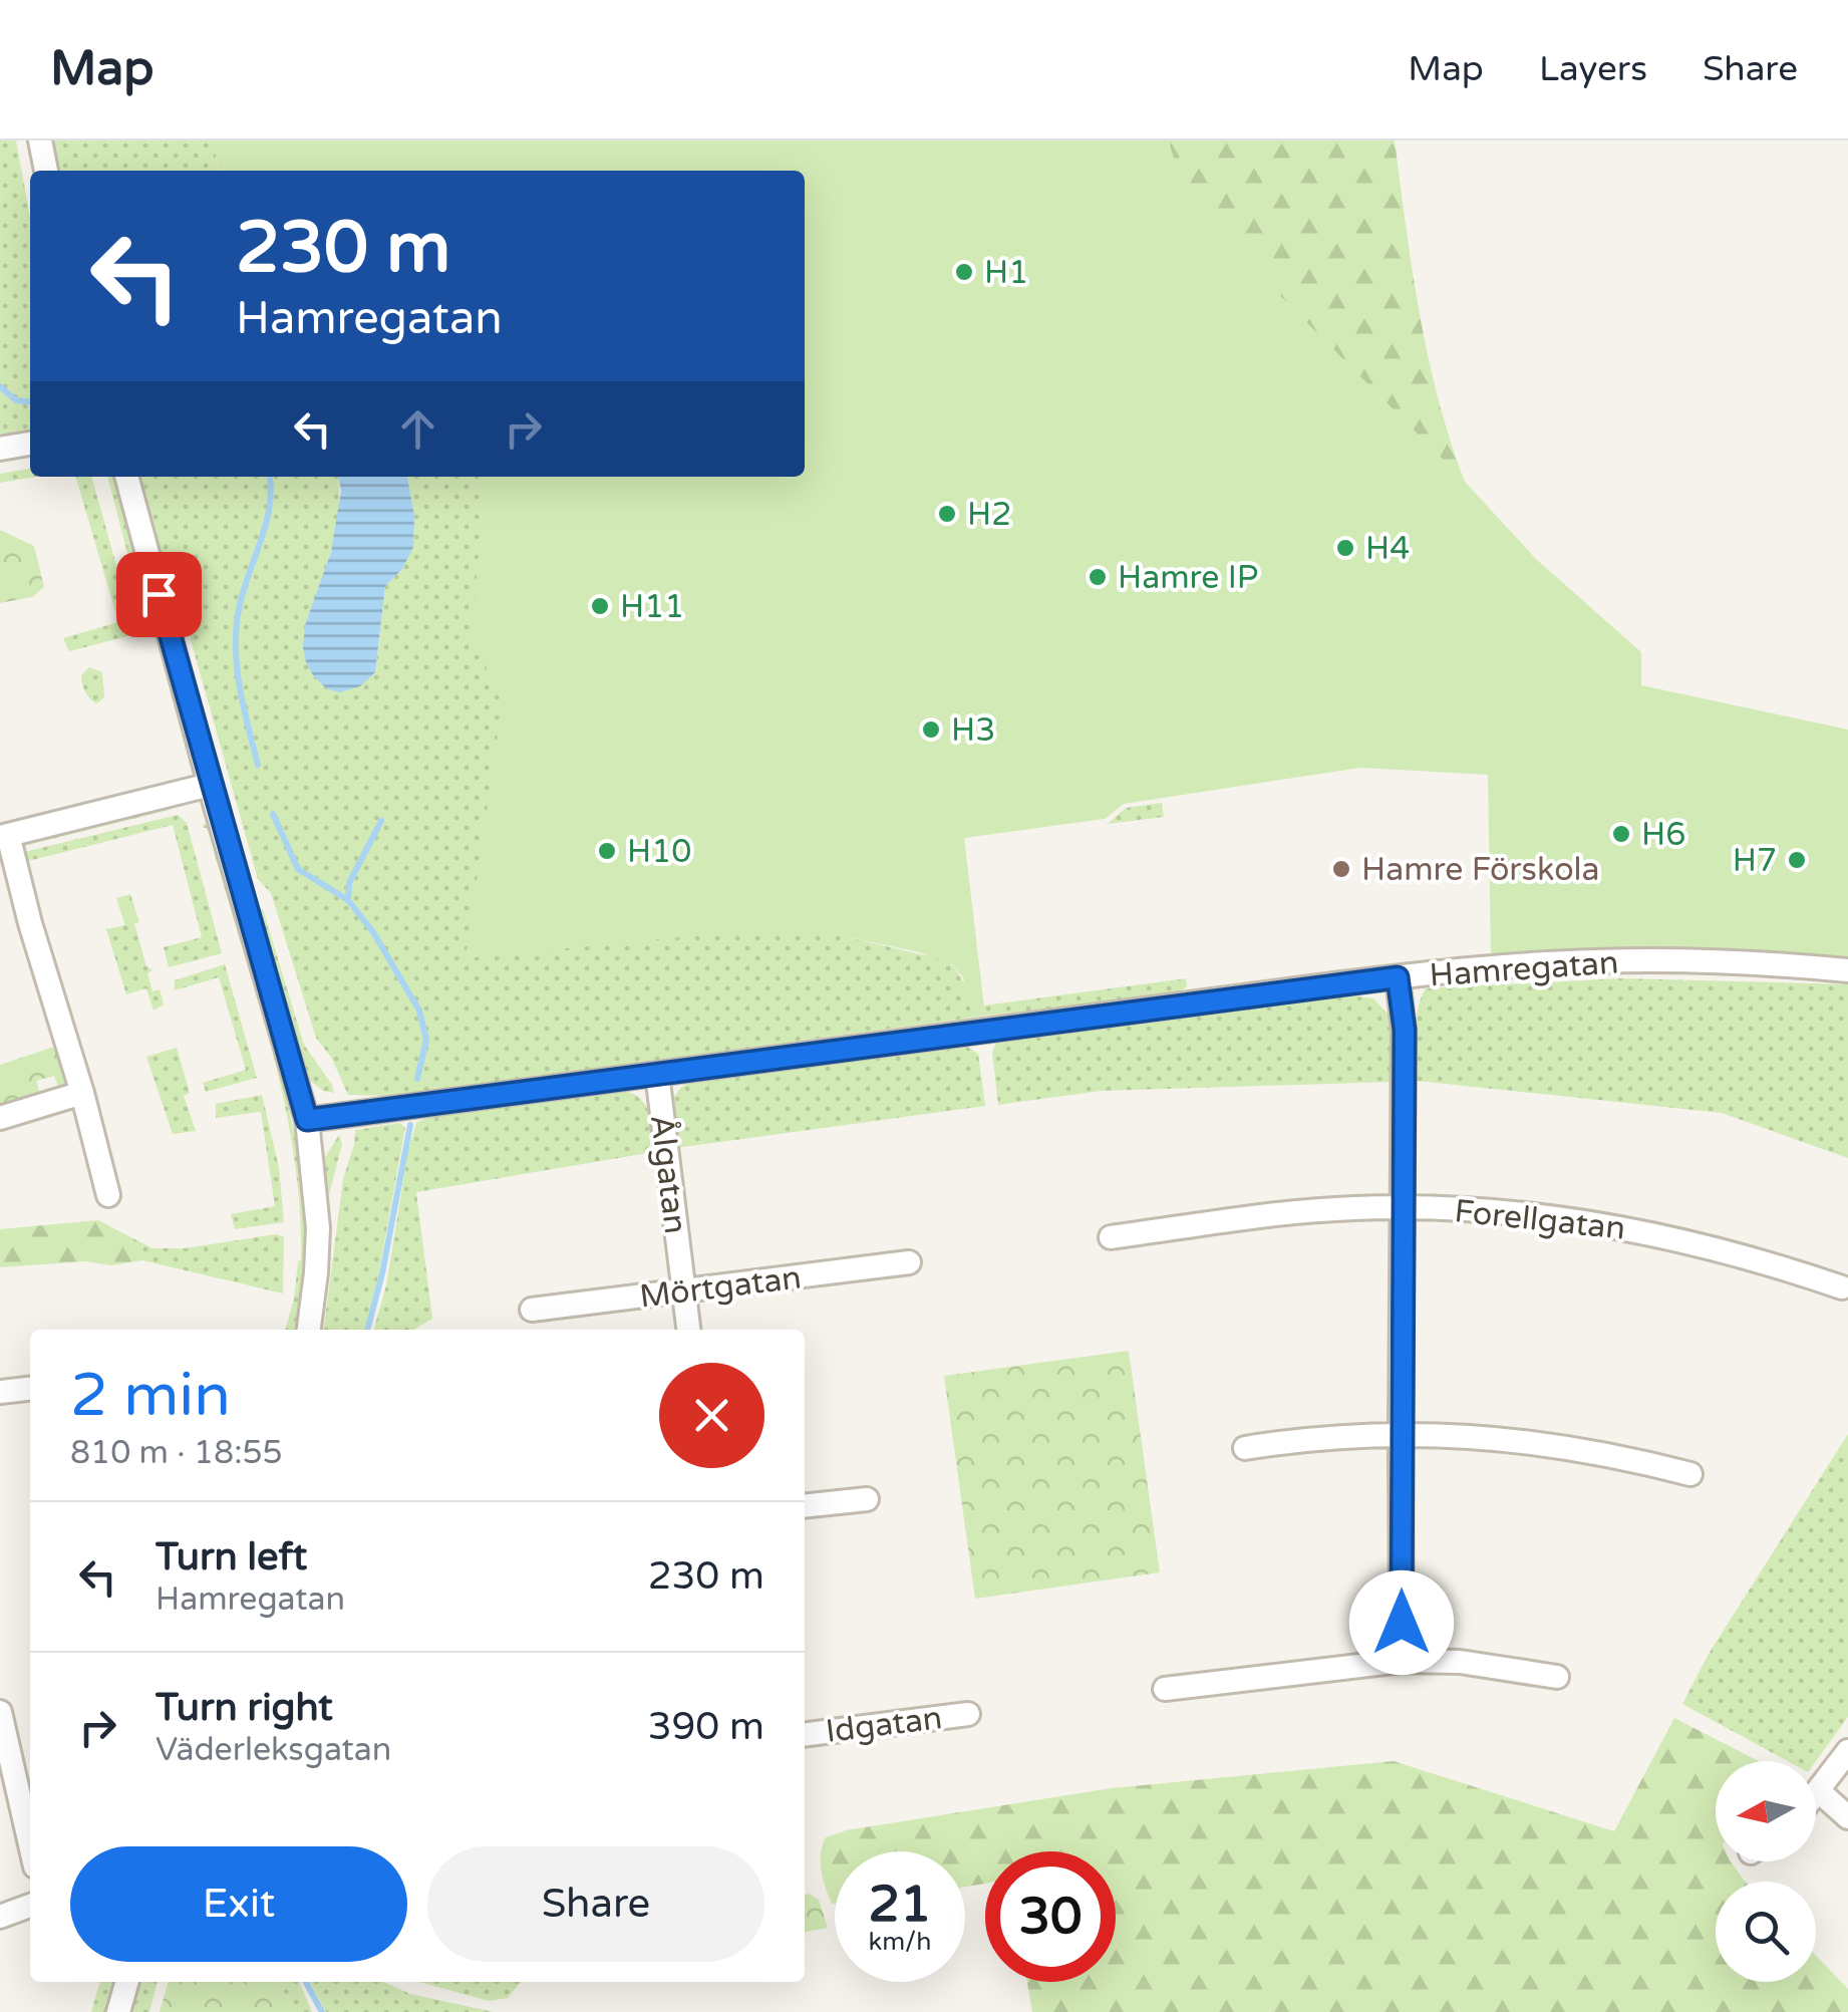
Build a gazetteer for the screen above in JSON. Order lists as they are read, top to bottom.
{
  "streets": {
    "street": [
      "Hamregatan",
      "Ålgatan",
      "Forellgatan",
      "Mörtgatan",
      "Idgatan"
    ]
  },
  "crossings": [
    ["Hamregatan", "Ålgatan"],
    ["Ålgatan", "Mörtgatan"]
  ],
  "places": [
    "H1",
    "H2",
    "H4",
    "Hamre IP",
    "H11",
    "H3",
    "H6",
    "H10",
    "H7",
    "Hamre Förskola"
  ],
  "north": "left",
  "page": {
    "header": "Map",
    "nav": ["Map", "Layers", "Share"],
    "turn": ["230 m", "Hamregatan"],
    "heading": ["2 min", "810 m · 18:55"],
    "list": [
      {
        "name": "Turn left",
        "note": "Hamregatan",
        "value": "230 m"
      },
      {
        "name": "Turn right",
        "note": "Väderleksgatan",
        "value": "390 m"
      }
    ],
    "buttons": ["Exit", "Share"],
    "speed": "21 km/h",
    "limit": "30"
  }
}
